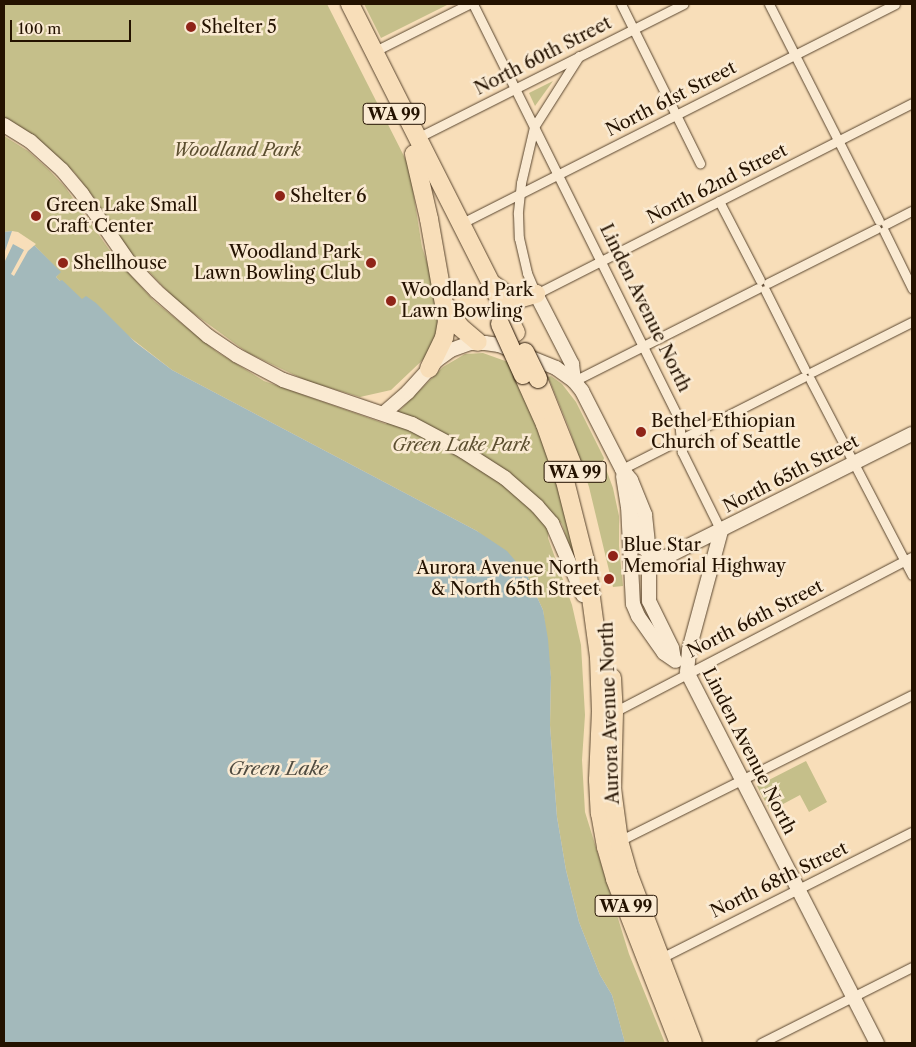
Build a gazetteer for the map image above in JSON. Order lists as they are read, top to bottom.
{
  "streets": {
    "highway": ["WA 99", "Aurora Avenue North"],
    "main road": ["Linden Avenue North", "North 65th Street"],
    "street": [
      "North 60th Street",
      "North 61st Street",
      "North 62nd Street",
      "North 66th Street",
      "North 68th Street"
    ]
  },
  "crossings": [
    ["North 60th Street", "Linden Avenue North"],
    ["North 60th Street", "Aurora Avenue North"],
    ["North 61st Street", "Linden Avenue North"],
    ["North 61st Street", "Aurora Avenue North"],
    ["North 62nd Street", "Linden Avenue North"],
    ["Linden Avenue North", "North 65th Street"],
    ["Linden Avenue North", "North 66th Street"],
    ["Linden Avenue North", "North 68th Street"],
    ["North 66th Street", "Aurora Avenue North"],
    ["Aurora Avenue North", "North 68th Street"]
  ],
  "water": ["Green Lake"],
  "parks": ["Woodland Park", "Green Lake Park"],
  "places": [
    "Shelter 5",
    "Shelter 6",
    "Green Lake Small Craft Center",
    "Shellhouse",
    "Woodland Park Lawn Bowling Club",
    "Woodland Park Lawn Bowling",
    "Bethel Ethiopian Church of Seattle",
    "Blue Star Memorial Highway",
    "Aurora Avenue North & North 65th Street"
  ],
  "scale_bar": "100 m"
}
